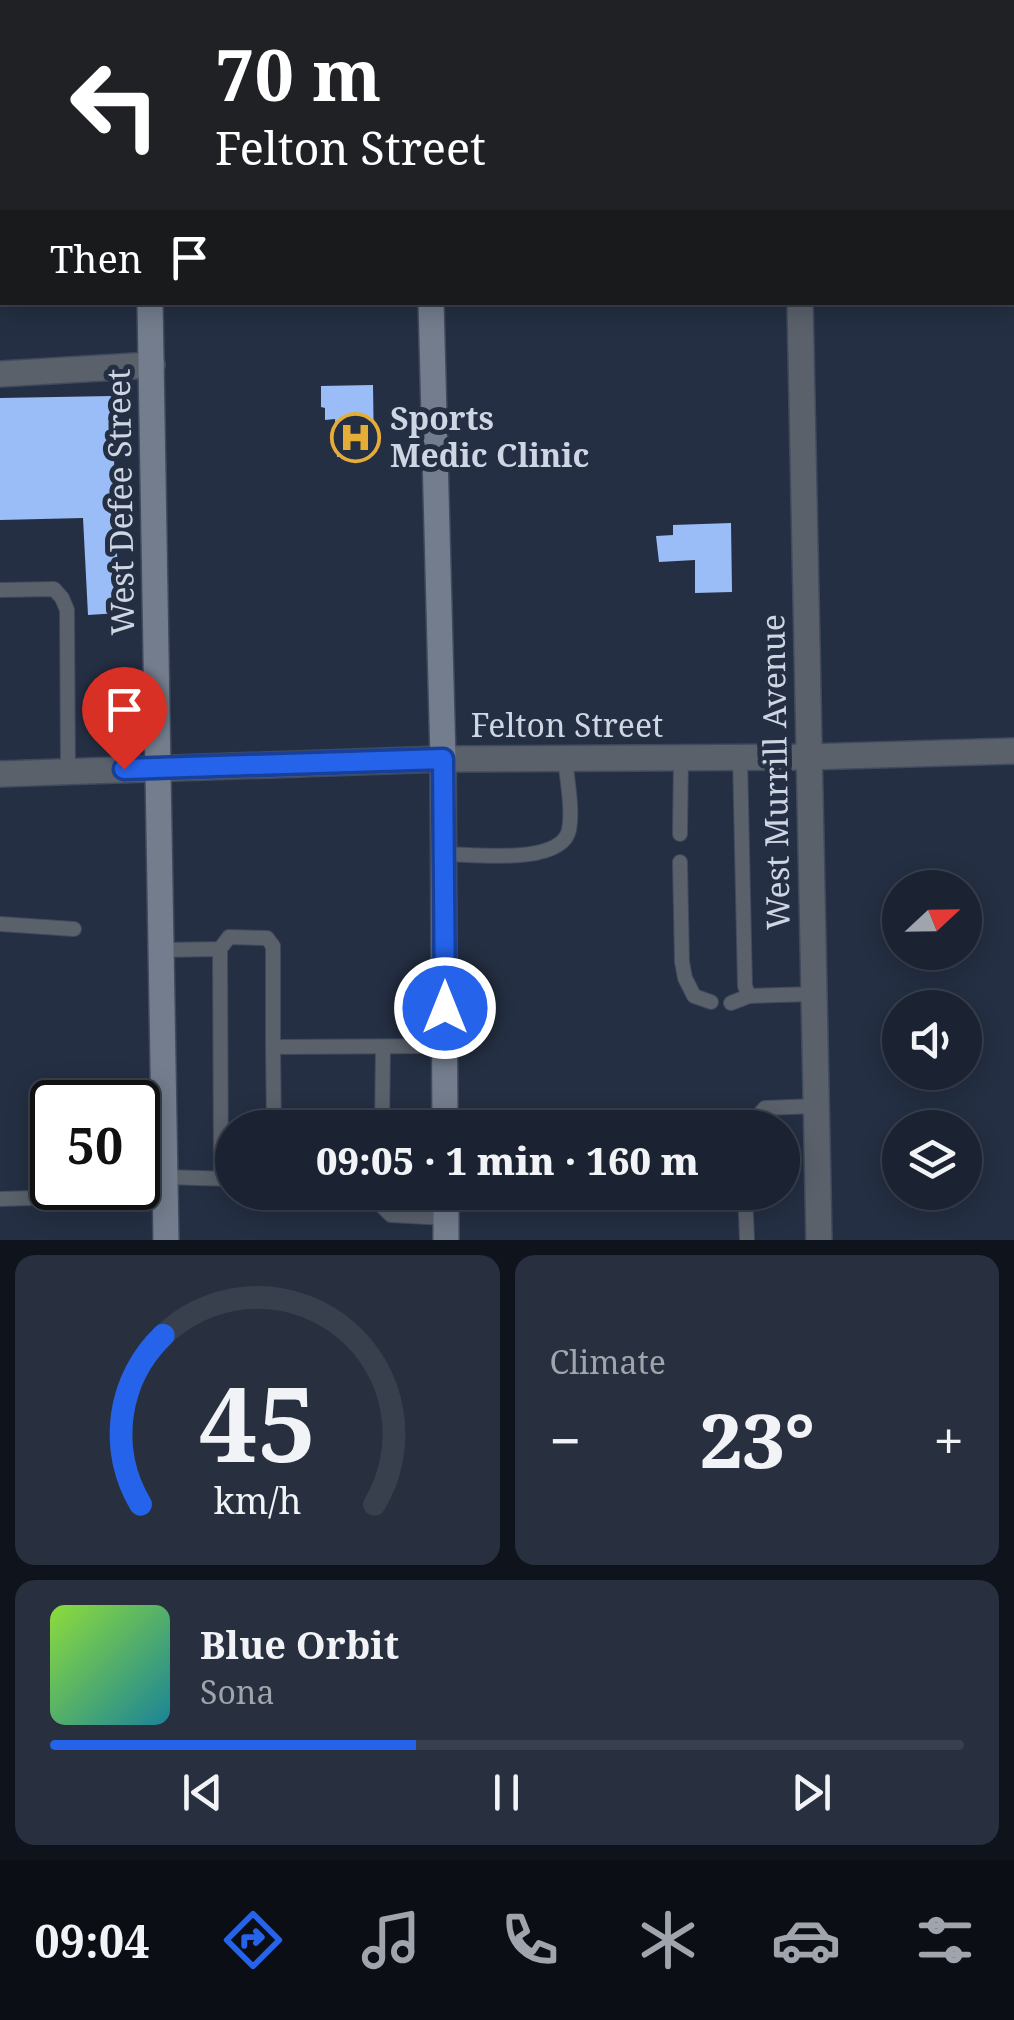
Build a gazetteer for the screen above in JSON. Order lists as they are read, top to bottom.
{
  "streets": {
    "main road": ["West Defee Street"],
    "street": ["Felton Street", "West Murrill Avenue"]
  },
  "crossings": [
    ["West Defee Street", "Felton Street"],
    ["Felton Street", "West Murrill Avenue"]
  ],
  "places": {
    "hospital": ["Sports Medic Clinic"]
  },
  "north": "right",
  "page": {
    "turn": ["70 m", "Felton Street"],
    "then": "Then",
    "limit": "50",
    "trip": "09:05 · 1 min · 160 m",
    "tile": "Climate",
    "heat": ["−", "23°", "+"],
    "song": ["Blue Orbit", "Sona"],
    "tabs": "09:04",
    "gauge": ["45", "km/h"]
  }
}
